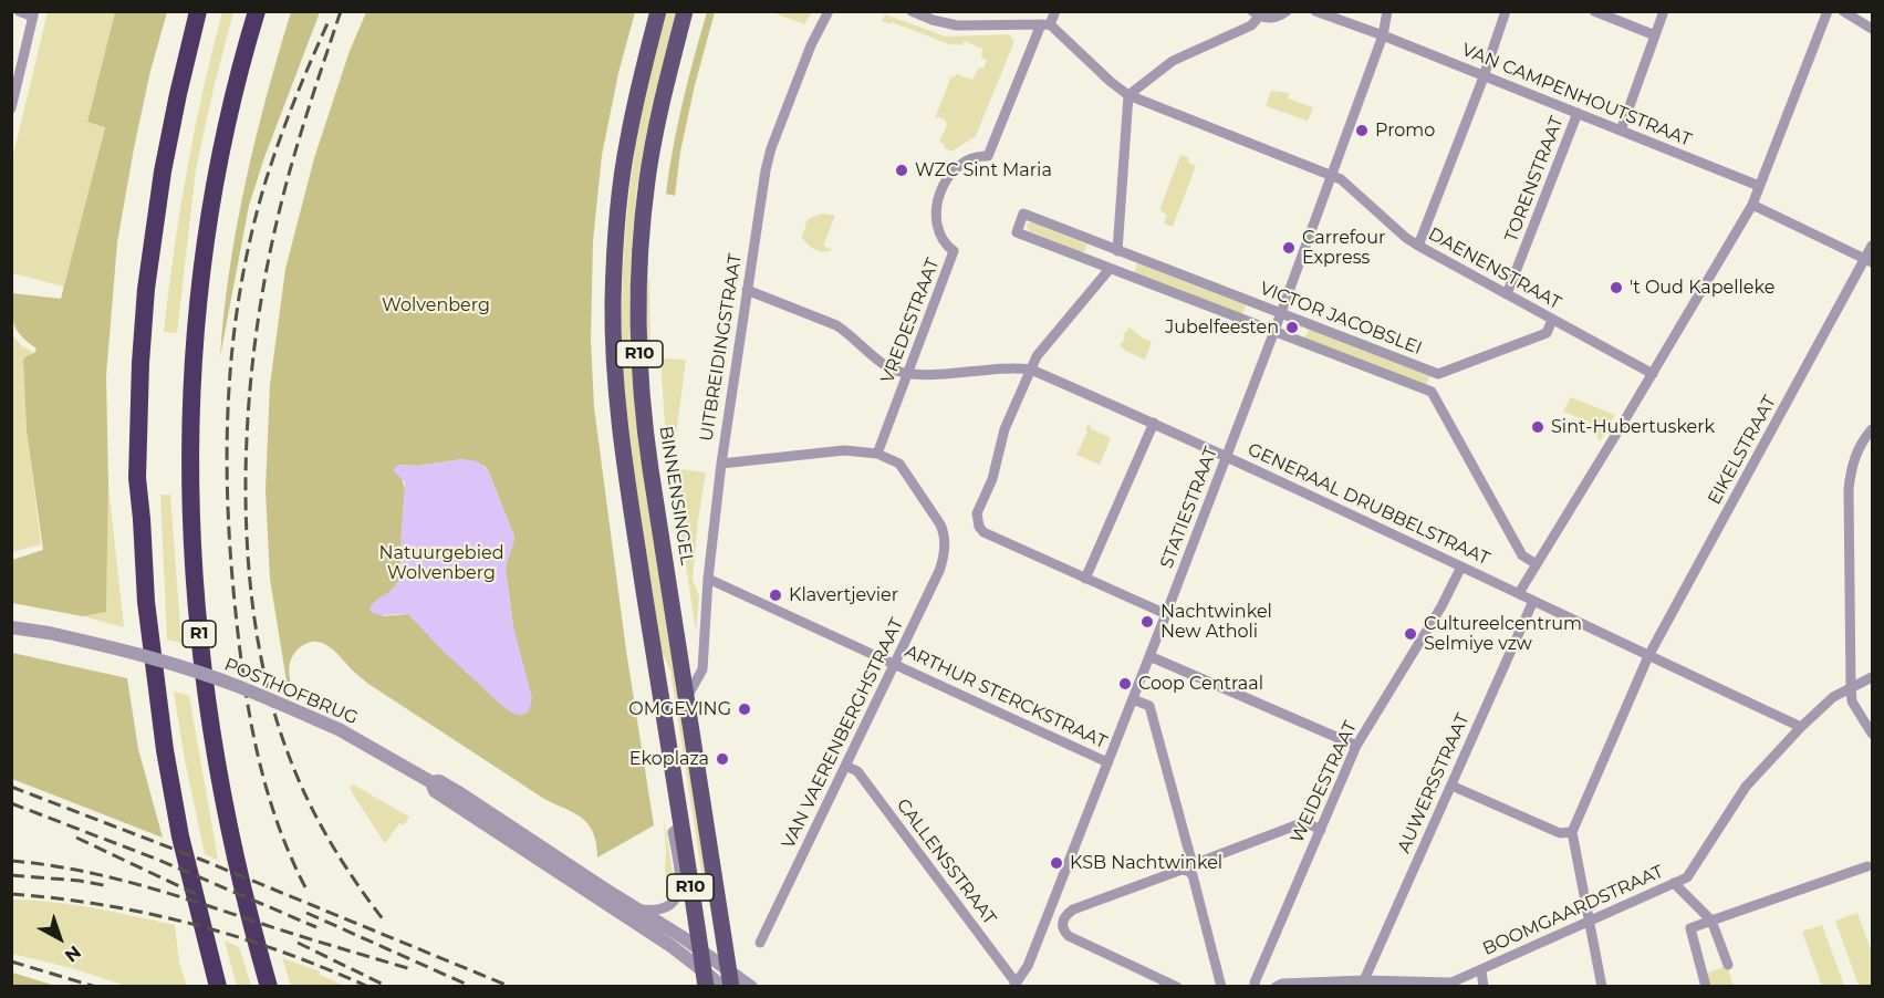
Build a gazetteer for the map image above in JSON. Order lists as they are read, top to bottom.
{
  "streets": {
    "highway": ["R1"],
    "main road": ["R10", "BINNENSINGEL"],
    "street": [
      "VAN CAMPENHOUTSTRAAT",
      "TORENSTRAAT",
      "DAENENSTRAAT",
      "VICTOR JACOBSLEI",
      "VREDESTRAAT",
      "UITBREIDINGSTRAAT",
      "EIKELSTRAAT",
      "GENERAAL DRUBBELSTRAAT",
      "STATIESTRAAT",
      "POSTHOFBRUG",
      "ARTHUR STERCKSTRAAT",
      "VAN VAERENBERGHSTRAAT",
      "WEIDESTRAAT",
      "AUWERSSTRAAT",
      "CALLENSSTRAAT",
      "BOOMGAARDSTRAAT"
    ]
  },
  "crossings": [
    ["VAN CAMPENHOUTSTRAAT", "TORENSTRAAT"],
    ["VAN CAMPENHOUTSTRAAT", "STATIESTRAAT"],
    ["TORENSTRAAT", "DAENENSTRAAT"],
    ["DAENENSTRAAT", "VREDESTRAAT"],
    ["DAENENSTRAAT", "STATIESTRAAT"],
    ["VICTOR JACOBSLEI", "STATIESTRAAT"],
    ["VREDESTRAAT", "GENERAAL DRUBBELSTRAAT"],
    ["VREDESTRAAT", "VAN VAERENBERGHSTRAAT"],
    ["UITBREIDINGSTRAAT", "BINNENSINGEL"],
    ["UITBREIDINGSTRAAT", "ARTHUR STERCKSTRAAT"],
    ["R10", "POSTHOFBRUG"],
    ["EIKELSTRAAT", "GENERAAL DRUBBELSTRAAT"],
    ["BINNENSINGEL", "POSTHOFBRUG"],
    ["GENERAAL DRUBBELSTRAAT", "STATIESTRAAT"],
    ["GENERAAL DRUBBELSTRAAT", "WEIDESTRAAT"],
    ["GENERAAL DRUBBELSTRAAT", "AUWERSSTRAAT"],
    ["GENERAAL DRUBBELSTRAAT", "BOOMGAARDSTRAAT"],
    ["STATIESTRAAT", "ARTHUR STERCKSTRAAT"],
    ["STATIESTRAAT", "CALLENSSTRAAT"],
    ["ARTHUR STERCKSTRAAT", "VAN VAERENBERGHSTRAAT"],
    ["VAN VAERENBERGHSTRAAT", "CALLENSSTRAAT"],
    ["AUWERSSTRAAT", "BOOMGAARDSTRAAT"]
  ],
  "parks": ["Wolvenberg", "Natuurgebied Wolvenberg"],
  "places": [
    "Promo",
    "WZC Sint Maria",
    "Carrefour Express",
    "'t Oud Kapelleke",
    "Jubelfeesten",
    "Sint-Hubertuskerk",
    "Klavertjevier",
    "Nachtwinkel New Atholi",
    "Cultureelcentrum Selmiye vzw",
    "Coop Centraal",
    "OMGEVING",
    "Ekoplaza",
    "KSB Nachtwinkel"
  ],
  "north": "bottom right"
}
